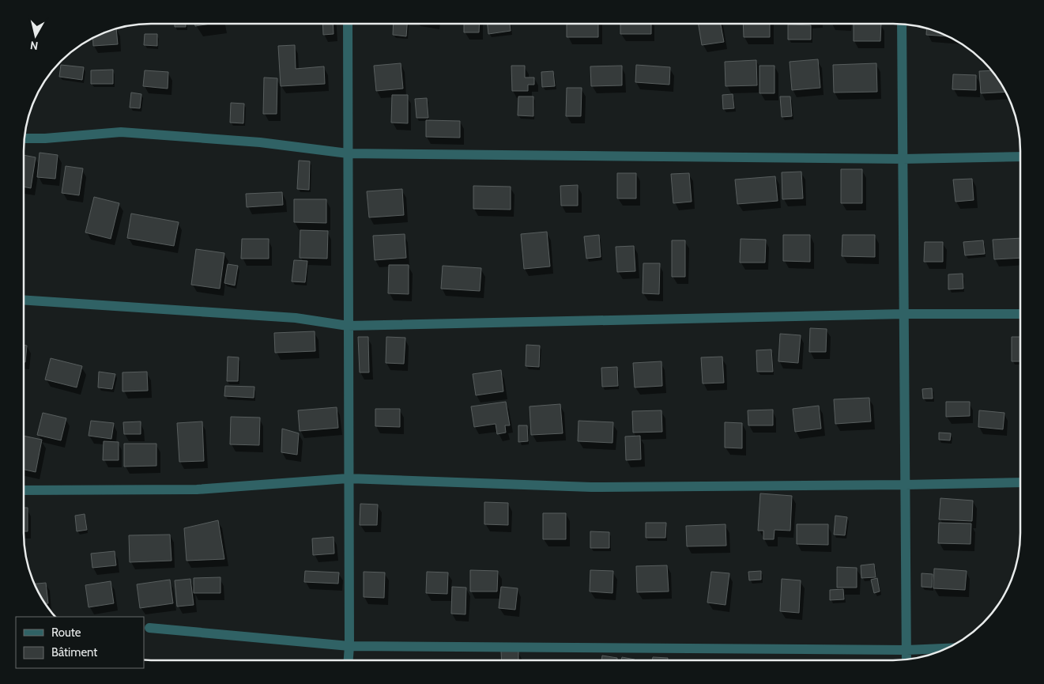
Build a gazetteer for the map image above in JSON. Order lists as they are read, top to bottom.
{
  "legend": ["Route", "Bâtiment"],
  "north": "bottom"
}
